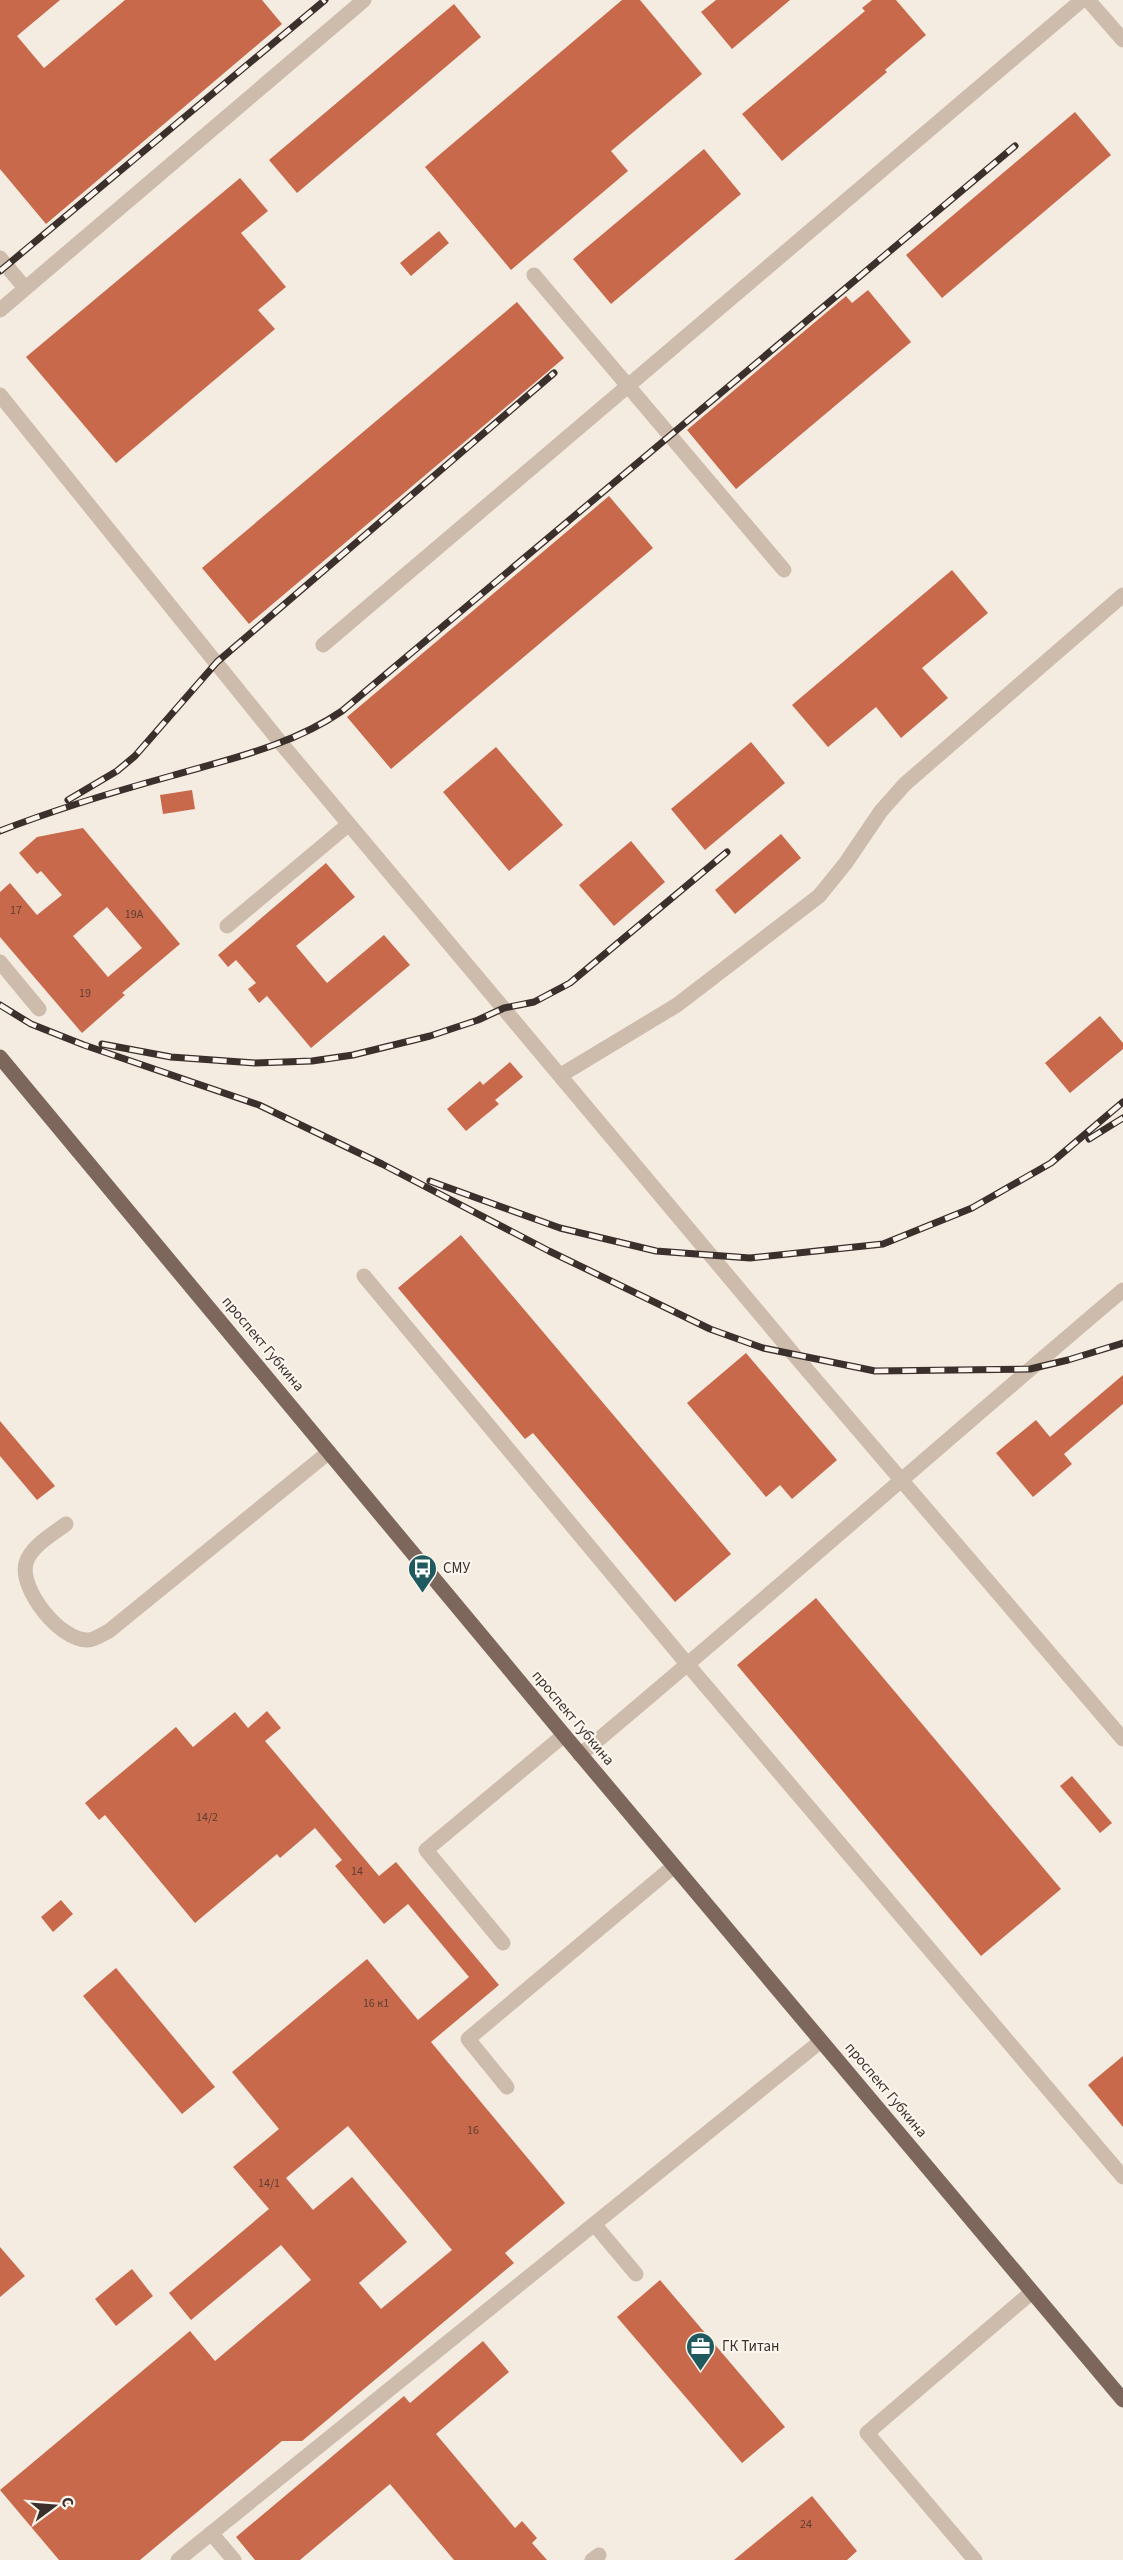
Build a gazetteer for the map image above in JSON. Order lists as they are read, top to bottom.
{
  "streets": {
    "main road": ["проспект Губкина"]
  },
  "places": {
    "bus stop": ["СМУ"],
    "office": ["ГК Титан"]
  },
  "house_numbers": [
    "17",
    "19А",
    "19",
    "14/2",
    "14",
    "16 к1",
    "16",
    "14/1",
    "24"
  ],
  "north": "right"
}
